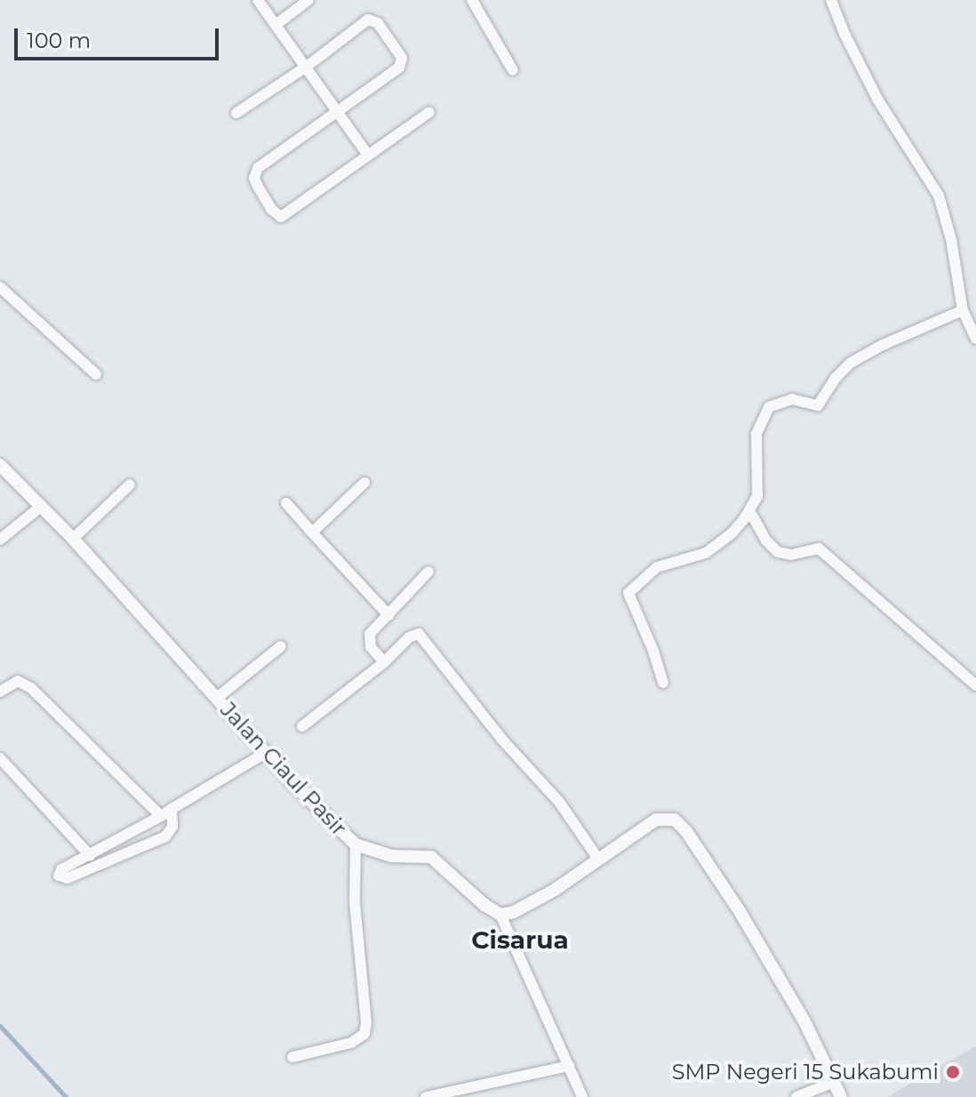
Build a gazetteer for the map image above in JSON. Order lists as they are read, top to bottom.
{
  "streets": {
    "street": ["Jalan Ciaul Pasir"]
  },
  "districts": ["Cisarua"],
  "places": ["SMP Negeri 15 Sukabumi"],
  "scale_bar": "100 m"
}
